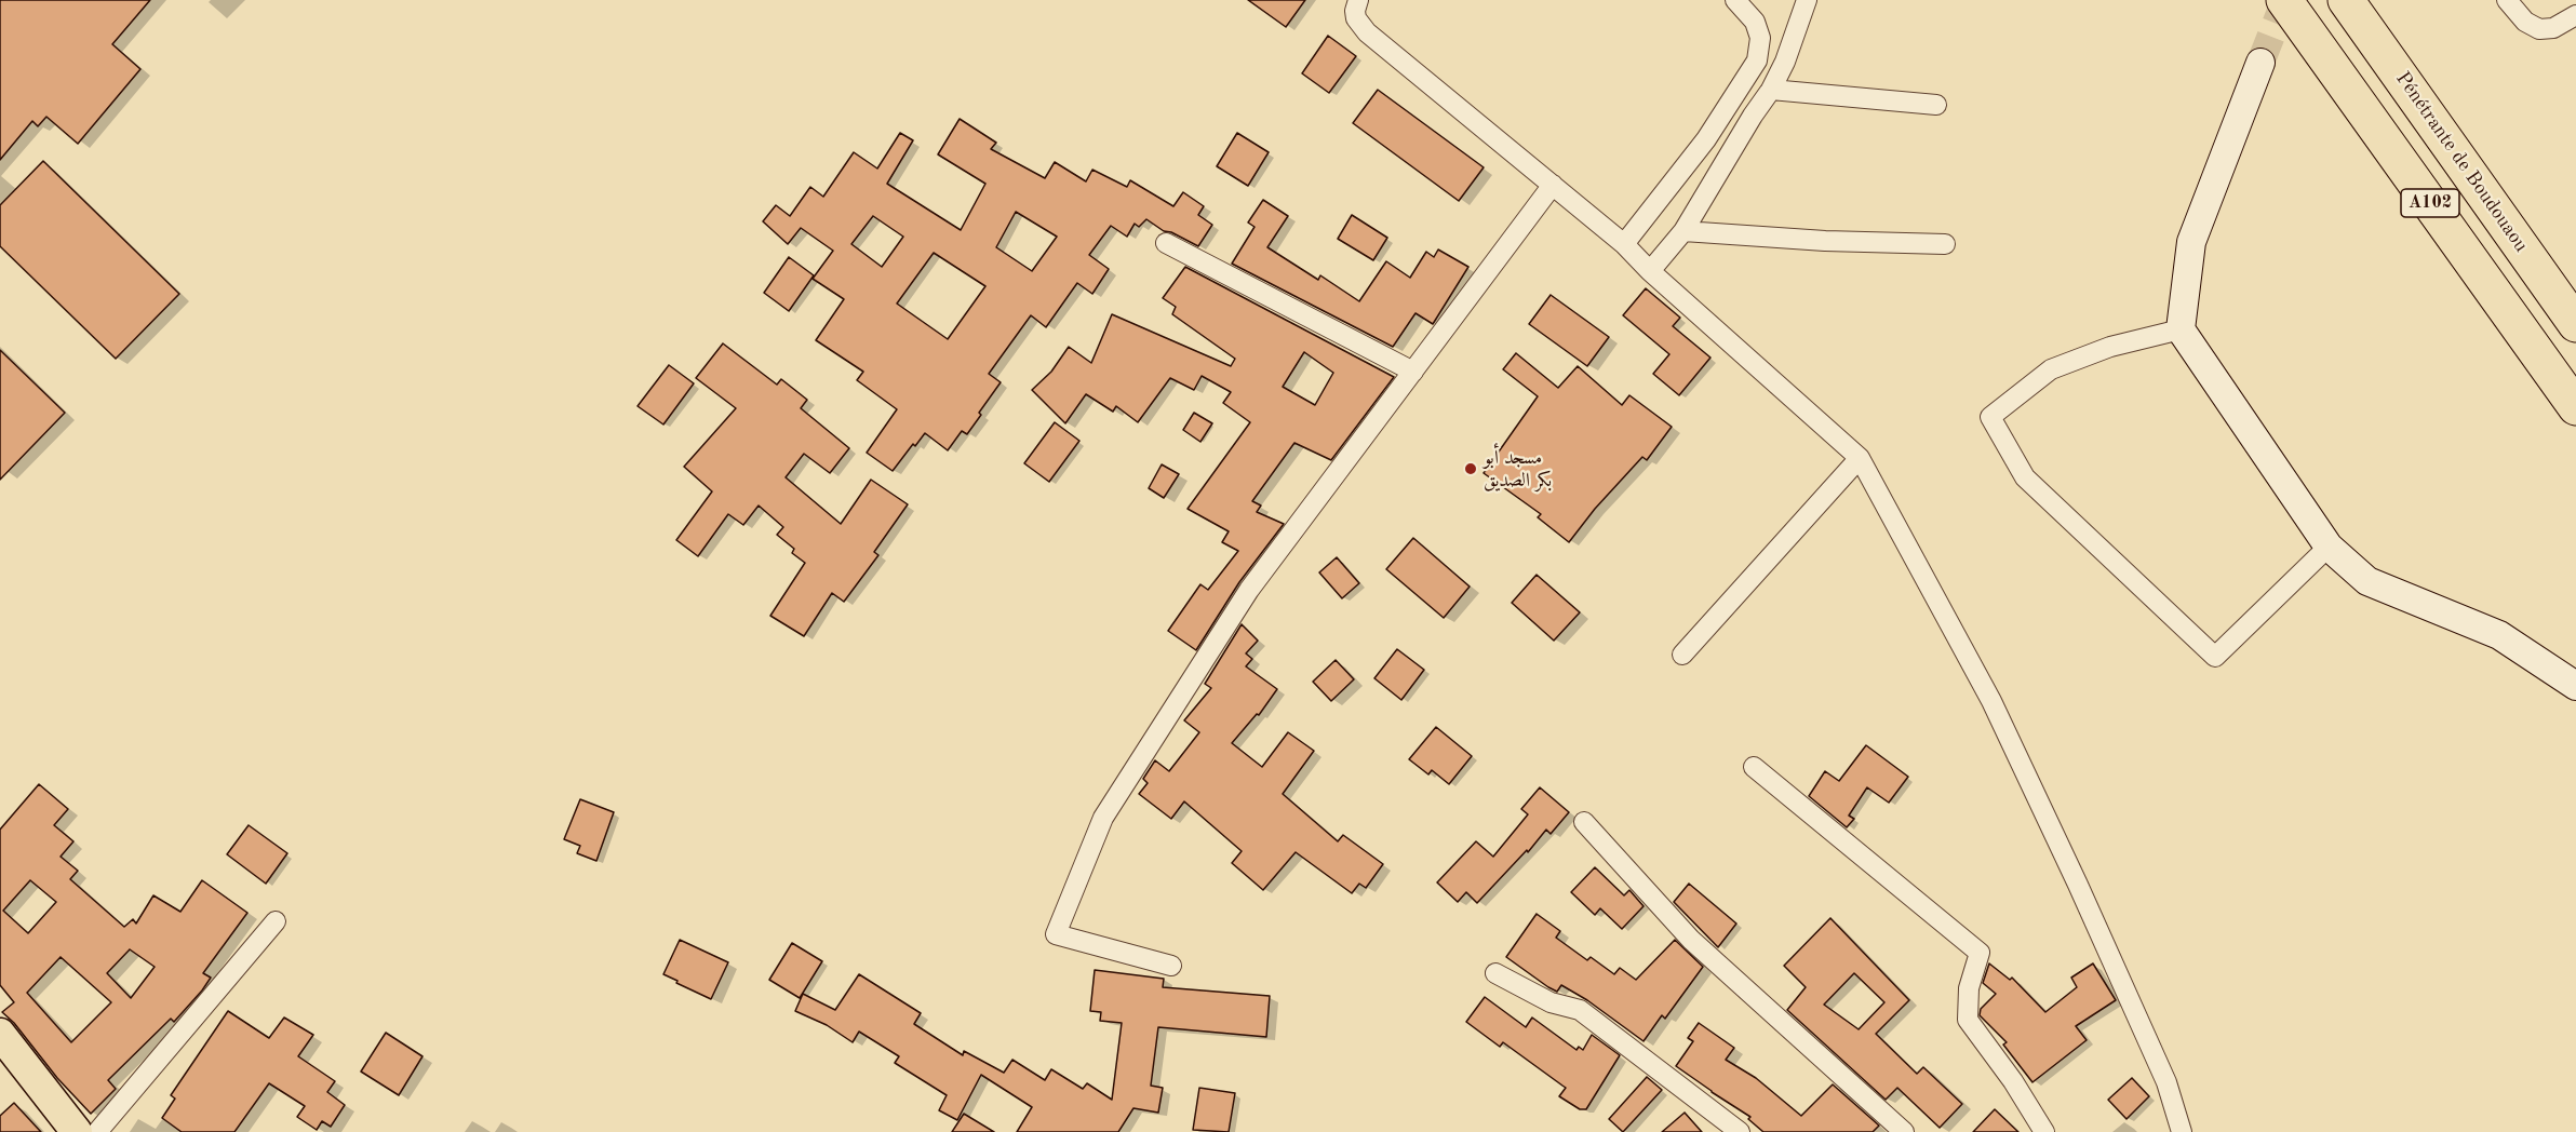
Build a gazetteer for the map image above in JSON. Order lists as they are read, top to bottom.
{
  "streets": {
    "highway": ["Pénétrante de Boudouaou", "A102"]
  },
  "places": ["مسجد أبو بكر الصديق"]
}
